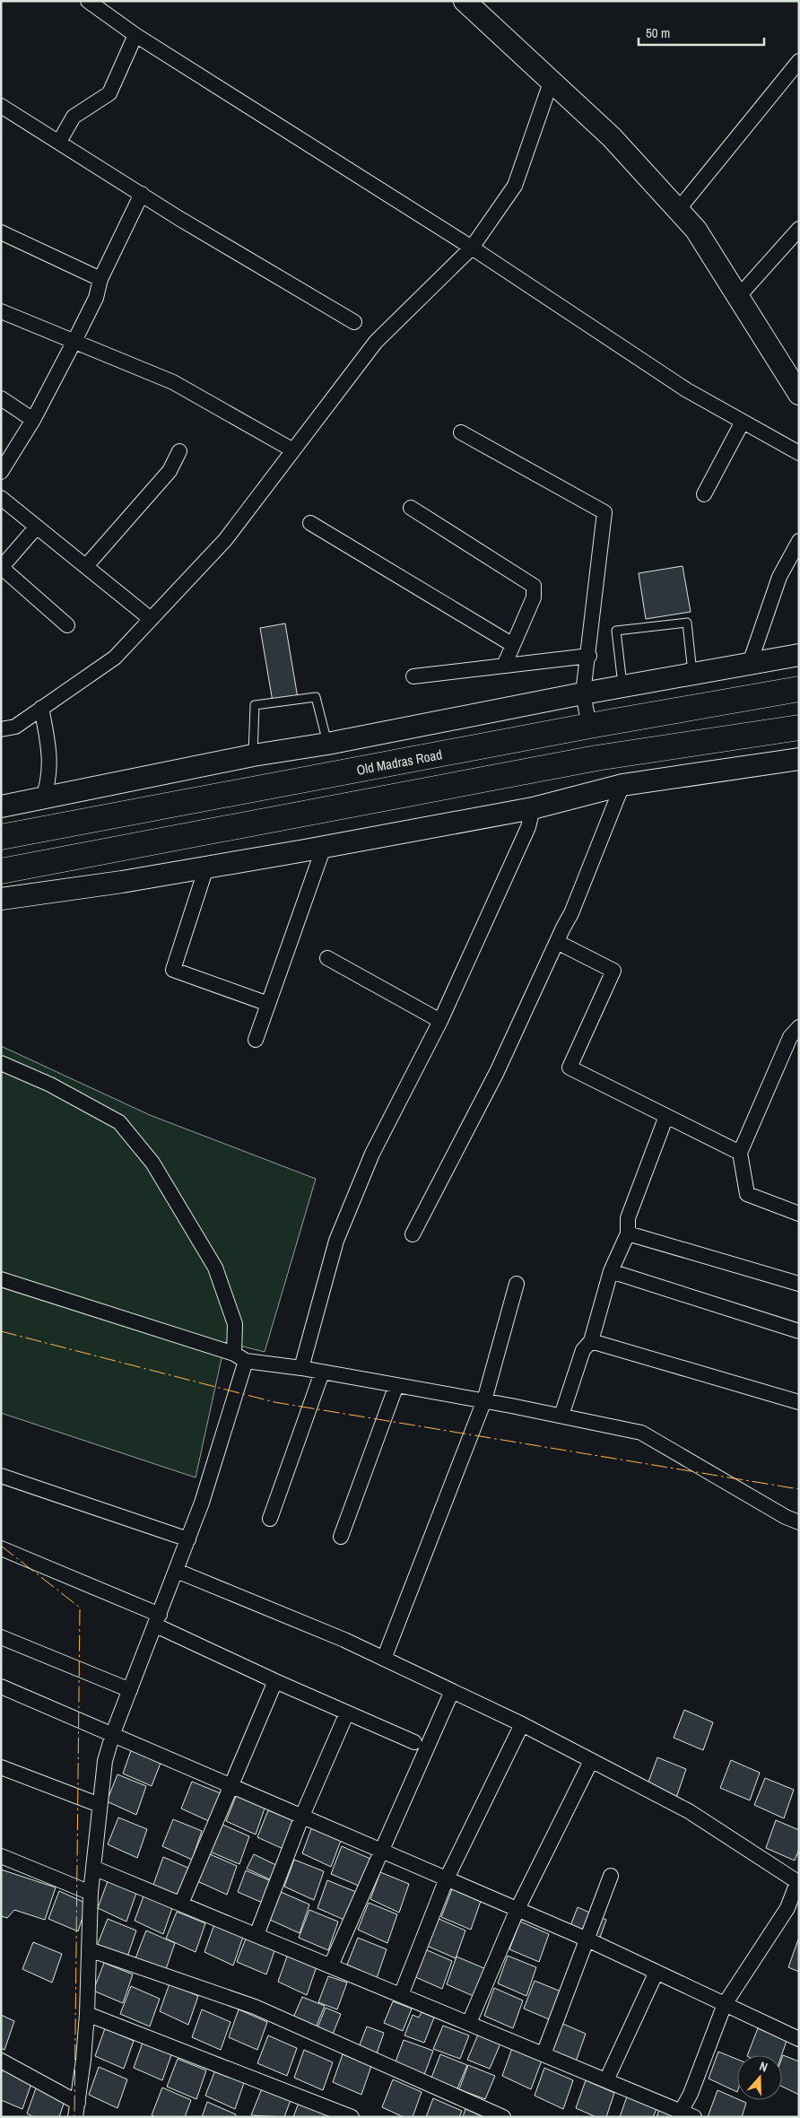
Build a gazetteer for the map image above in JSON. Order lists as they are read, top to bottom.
{
  "streets": {
    "highway": ["Old Madras Road"]
  },
  "scale_bar": "50 m",
  "north": "top"
}
